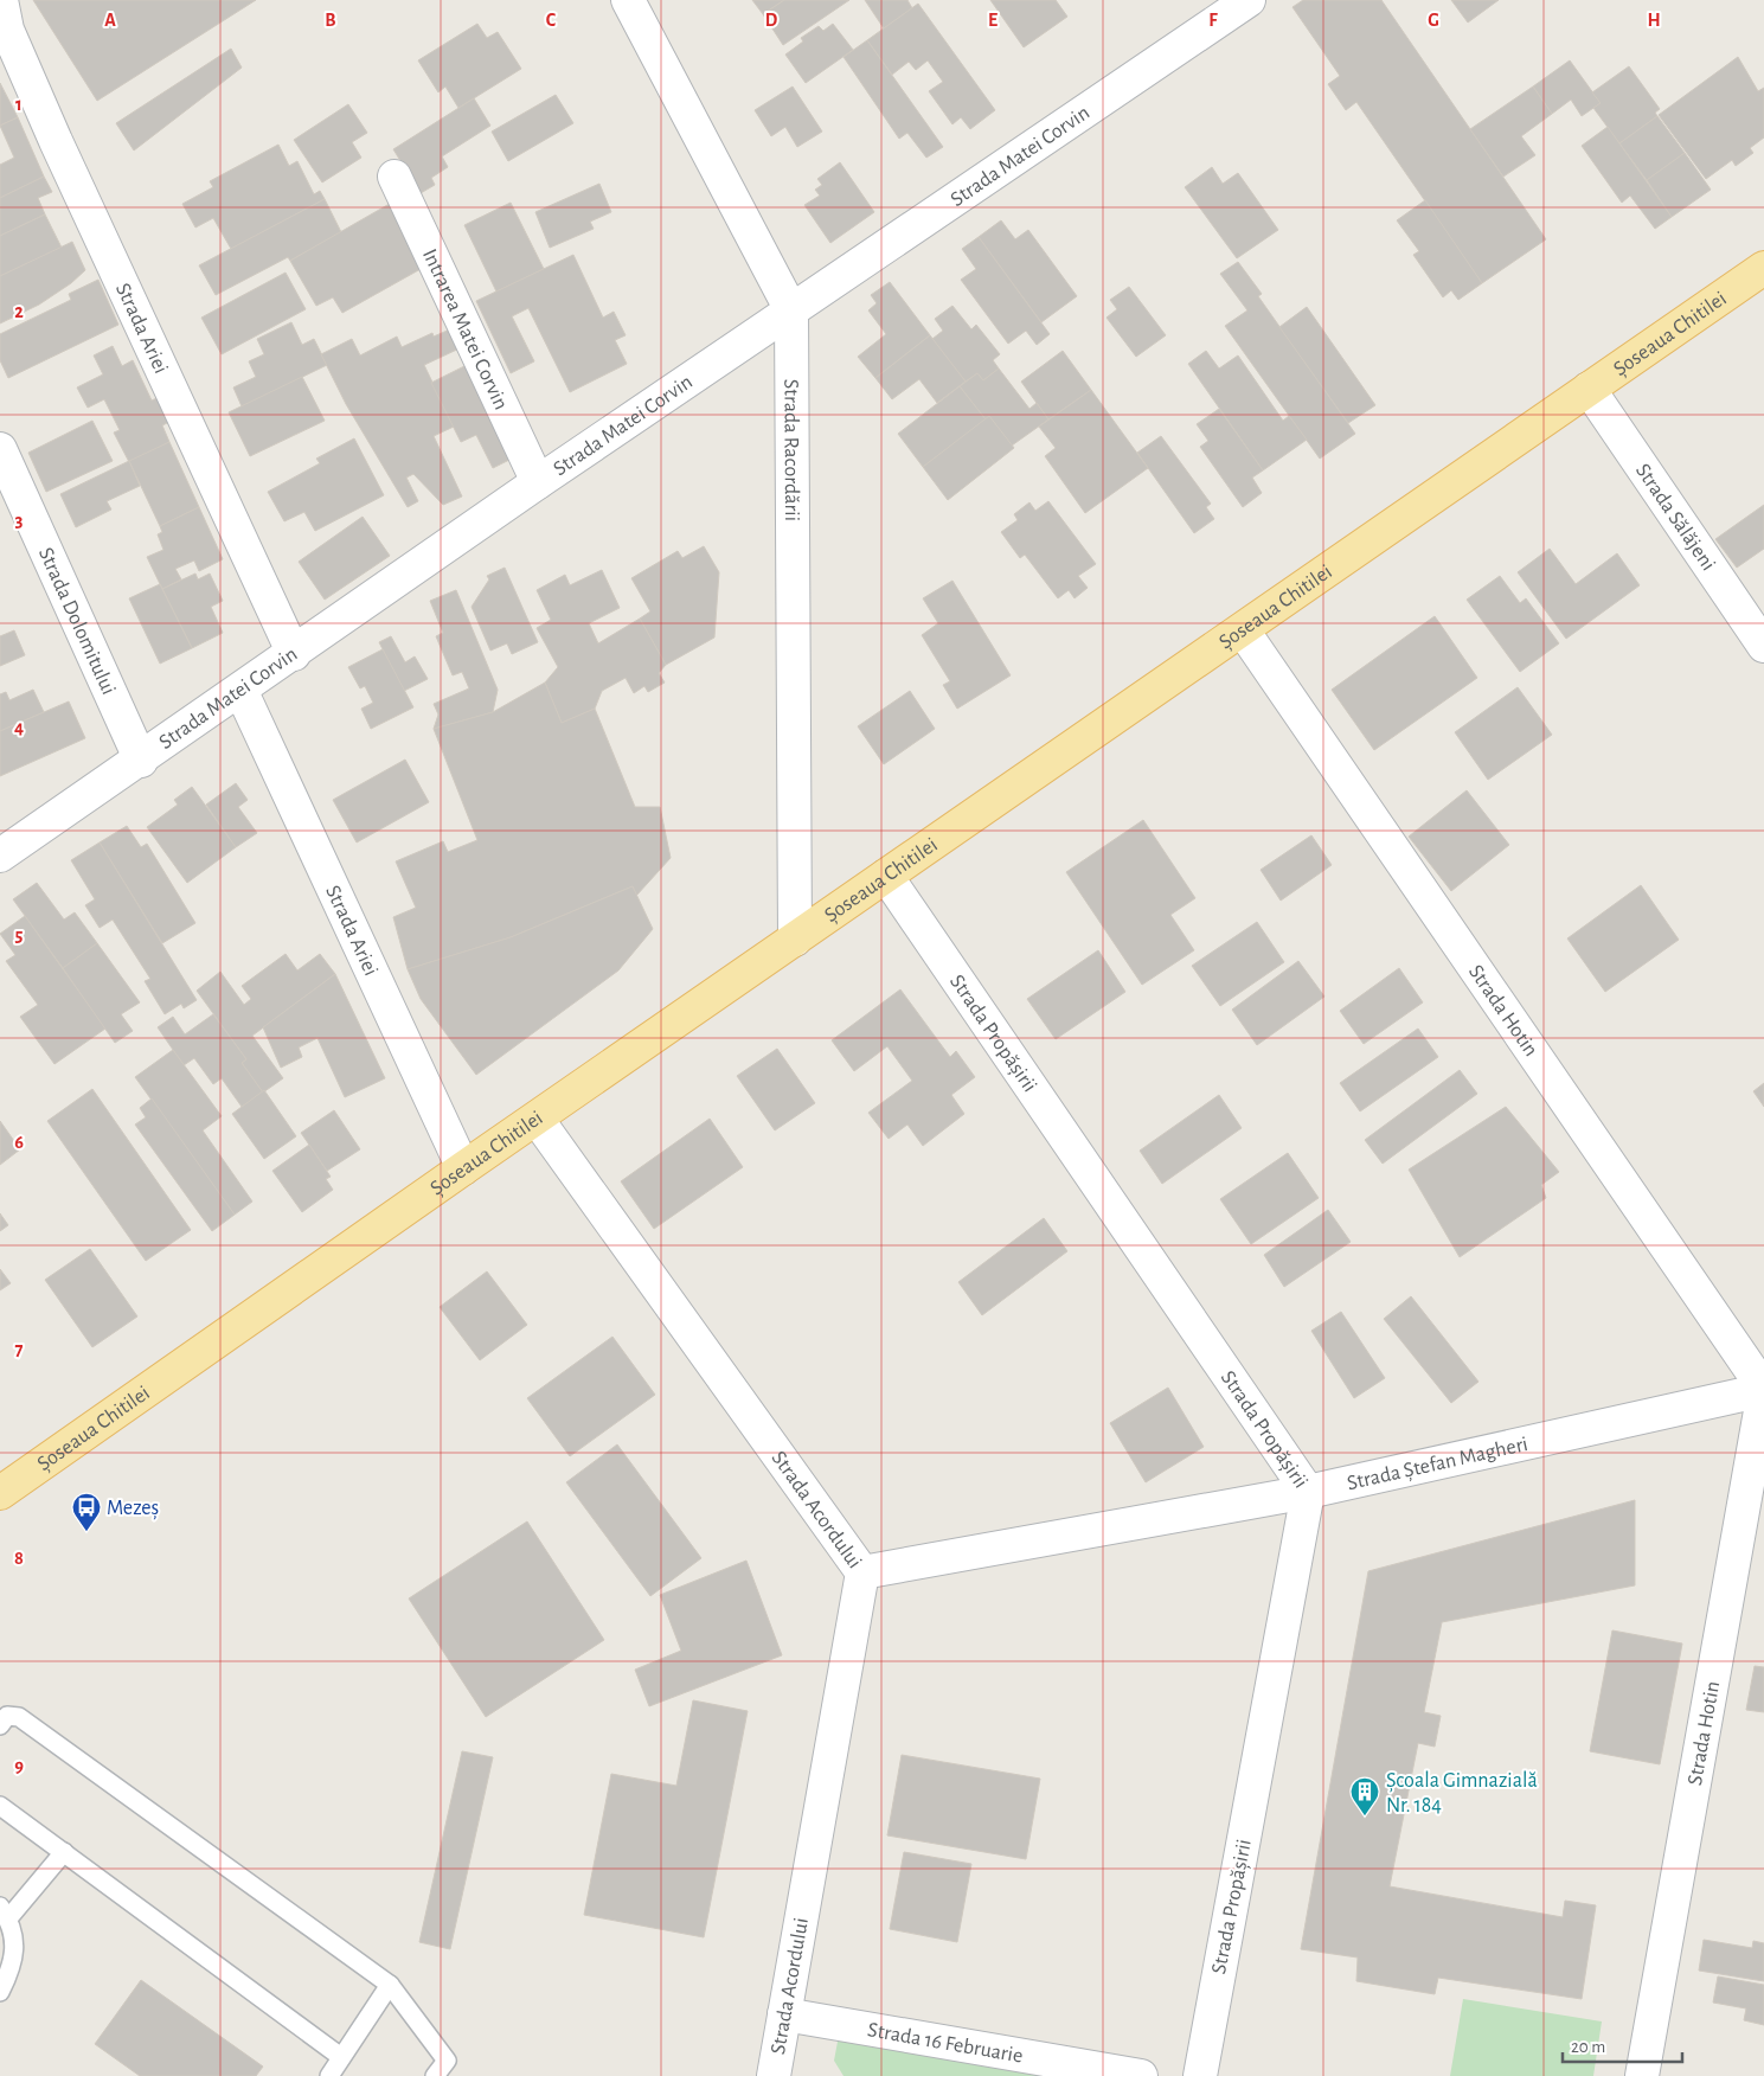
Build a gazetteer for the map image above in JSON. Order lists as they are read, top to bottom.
{
  "streets": {
    "main road": ["Șoseaua Chitilei"],
    "street": [
      "Strada Matei Corvin",
      "Strada Ariei",
      "Intrarea Matei Corvin",
      "Strada Racordării",
      "Strada Sălăjeni",
      "Strada Dolomitului",
      "Strada Hotin",
      "Strada Propășirii",
      "Strada Ștefan Magheri",
      "Strada Acordului",
      "Strada 16 Februarie"
    ]
  },
  "crossings": [
    ["Strada Matei Corvin", "Strada Ariei"],
    ["Strada Matei Corvin", "Intrarea Matei Corvin"],
    ["Strada Matei Corvin", "Strada Racordării"],
    ["Strada Matei Corvin", "Strada Dolomitului"],
    ["Strada Ariei", "Șoseaua Chitilei"],
    ["Șoseaua Chitilei", "Strada Racordării"],
    ["Șoseaua Chitilei", "Strada Sălăjeni"],
    ["Șoseaua Chitilei", "Strada Hotin"],
    ["Șoseaua Chitilei", "Strada Propășirii"],
    ["Șoseaua Chitilei", "Strada Acordului"],
    ["Strada Hotin", "Strada Ștefan Magheri"],
    ["Strada Propășirii", "Strada Ștefan Magheri"],
    ["Strada Ștefan Magheri", "Strada Acordului"],
    ["Strada Acordului", "Strada 16 Februarie"]
  ],
  "places": {
    "bus stop": ["Mezeș"],
    "building": ["Școala Gimnazială Nr. 184"]
  },
  "scale_bar": "20 m",
  "grid": {
    "columns": [
      "A",
      "B",
      "C",
      "D",
      "E",
      "F",
      "G",
      "H"
    ],
    "rows": [
      "1",
      "2",
      "3",
      "4",
      "5",
      "6",
      "7",
      "8",
      "9"
    ]
  }
}
